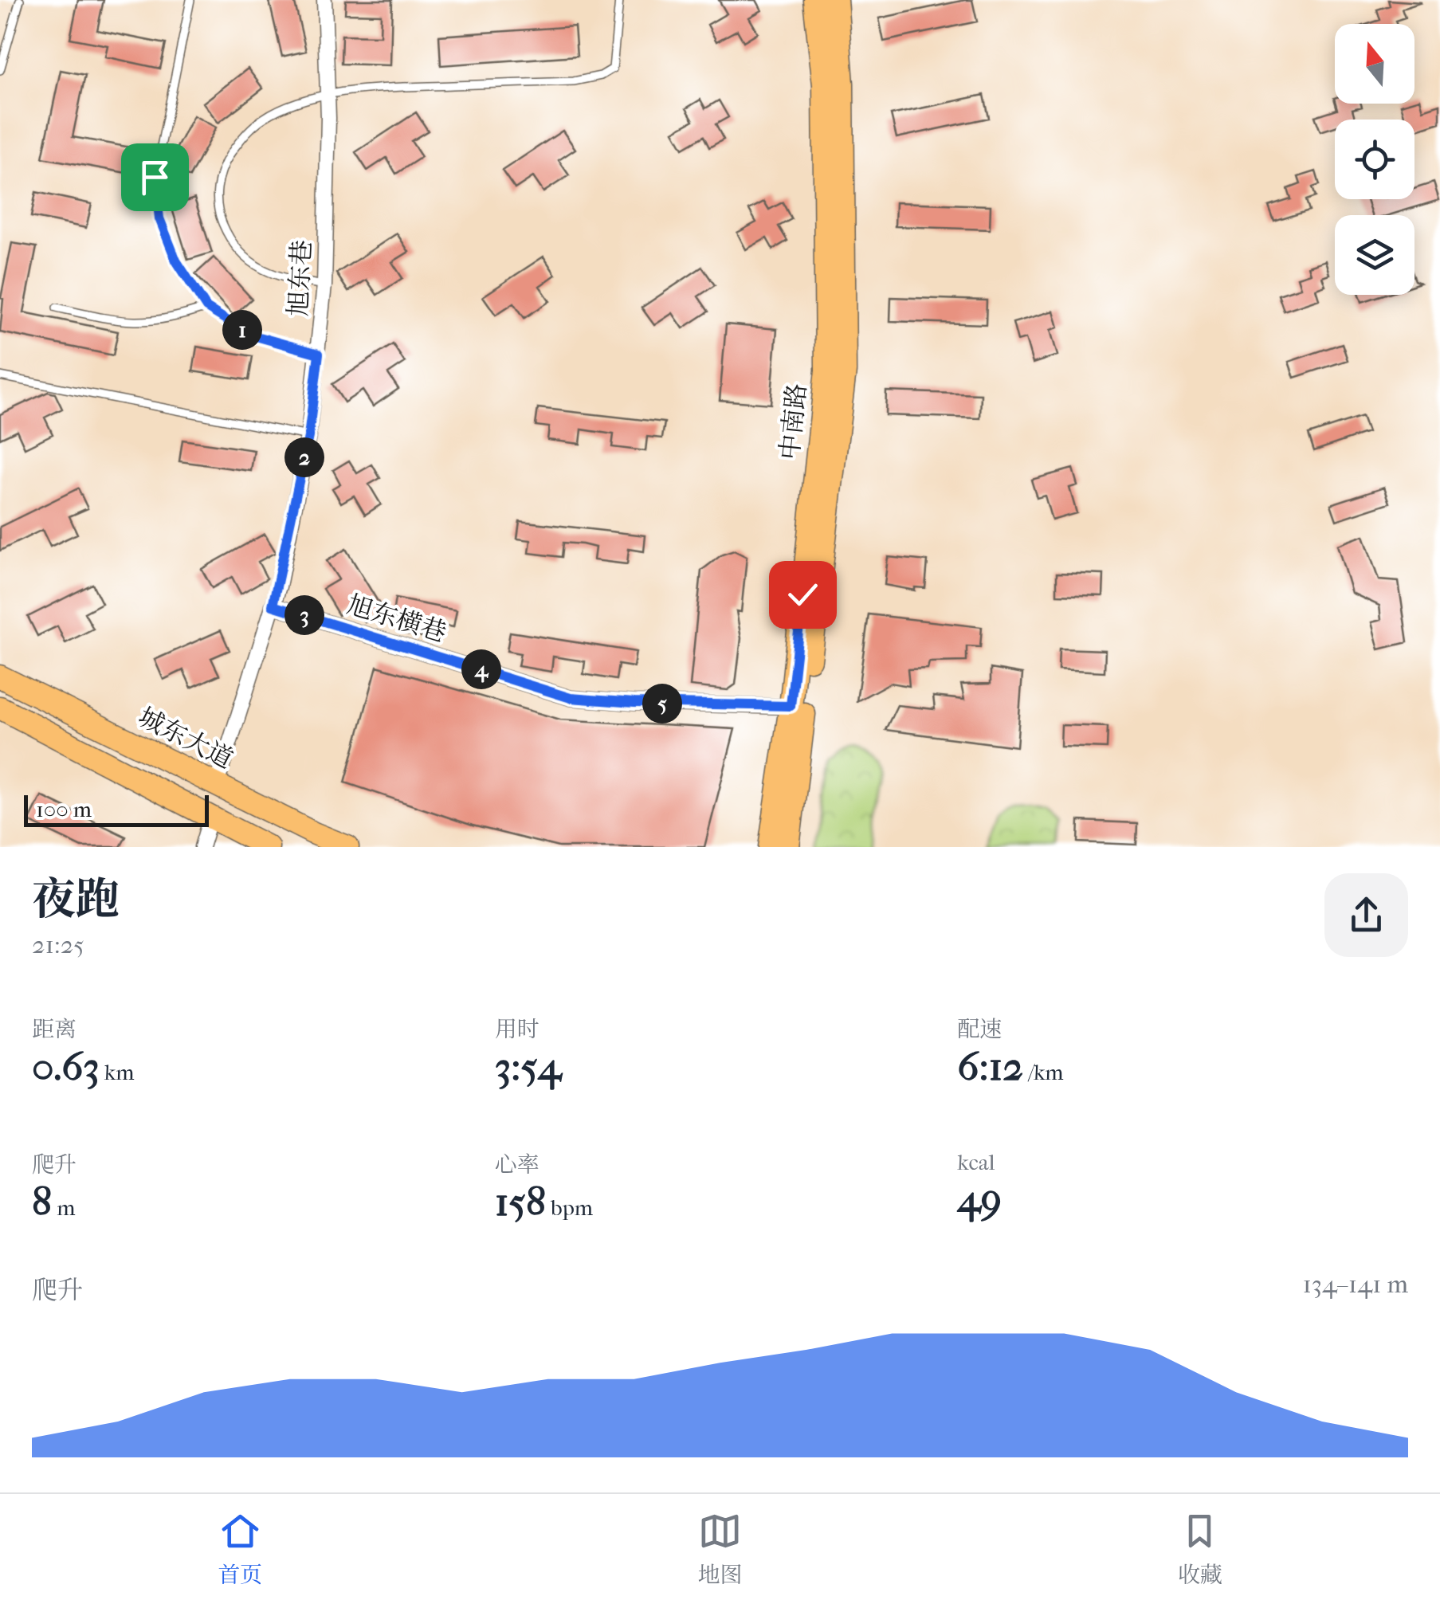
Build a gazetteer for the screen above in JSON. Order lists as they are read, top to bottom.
{
  "streets": {
    "main road": ["中南路", "城东大道"],
    "street": ["旭东巷", "旭东横巷"]
  },
  "crossings": [
    ["旭东巷", "旭东横巷"],
    ["旭东巷", "城东大道"],
    ["中南路", "旭东横巷"]
  ],
  "scale_bar": "100 m",
  "north": "top",
  "page": {
    "pins": [
      "1",
      "2",
      "3",
      "4",
      "5"
    ],
    "scale": "100 m",
    "heading": ["夜跑", "21:25"],
    "stats": [
      ["距离", "0.63 km"],
      ["用时", "3:54"],
      ["配速", "6:12 /km"],
      ["爬升", "8 m"],
      ["心率", "158 bpm"],
      ["kcal", "49"]
    ],
    "chart": ["爬升", "134–141 m"],
    "tabs": ["首页", "地图", "收藏"]
  }
}
